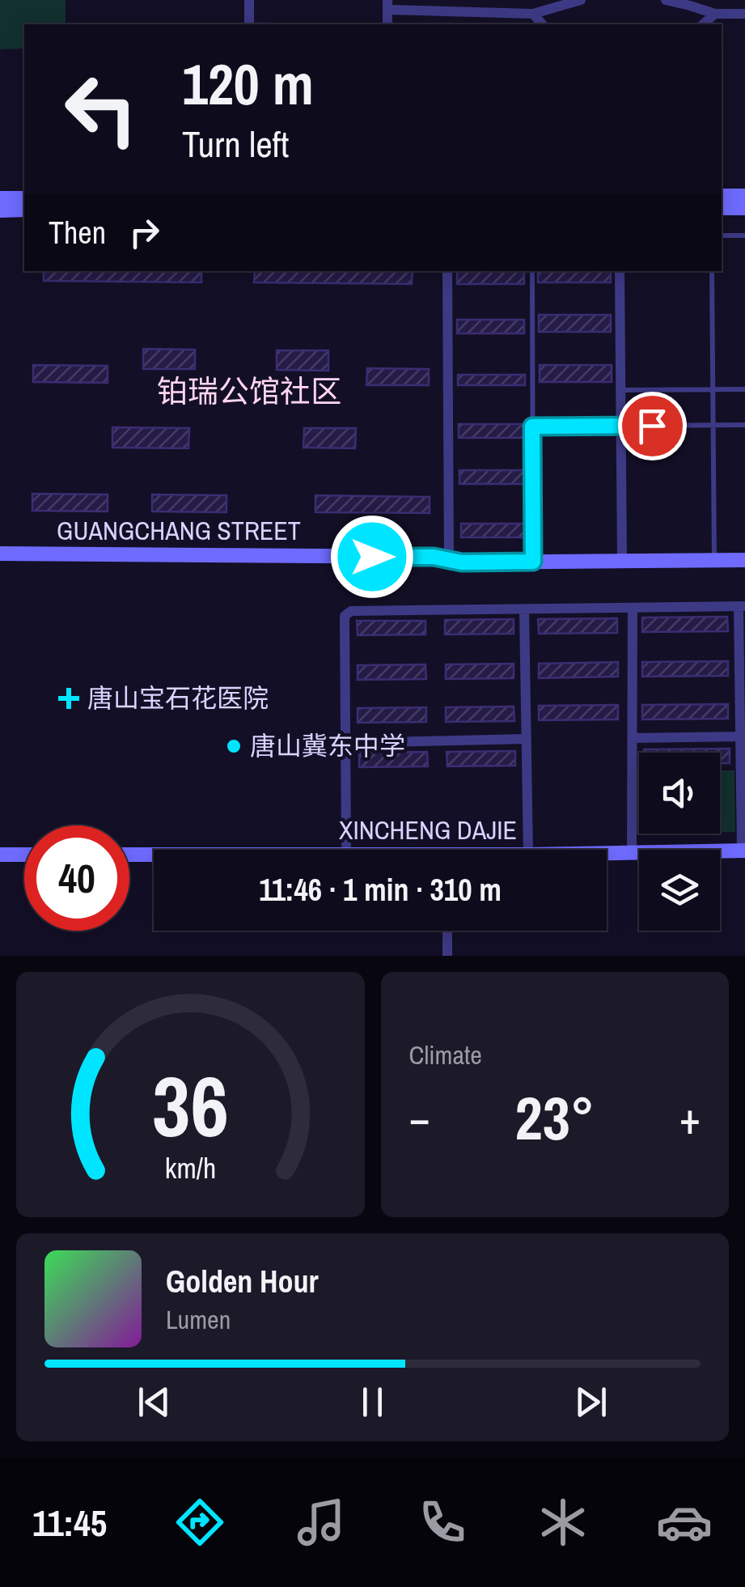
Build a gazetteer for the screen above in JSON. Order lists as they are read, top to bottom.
{
  "streets": {
    "main road": ["GUANGCHANG STREET", "XINCHENG DAJIE"]
  },
  "districts": ["铂瑞公馆社区"],
  "places": {
    "health": ["唐山宝石花医院"],
    "other": ["唐山冀东中学"]
  },
  "page": {
    "turn": ["120 m", "Turn left"],
    "then": "Then",
    "limit": "40",
    "trip": "11:46 · 1 min · 310 m",
    "tile": "Climate",
    "heat": ["−", "23°", "+"],
    "song": ["Golden Hour", "Lumen"],
    "tabs": "11:45",
    "gauge": ["36", "km/h"]
  }
}
